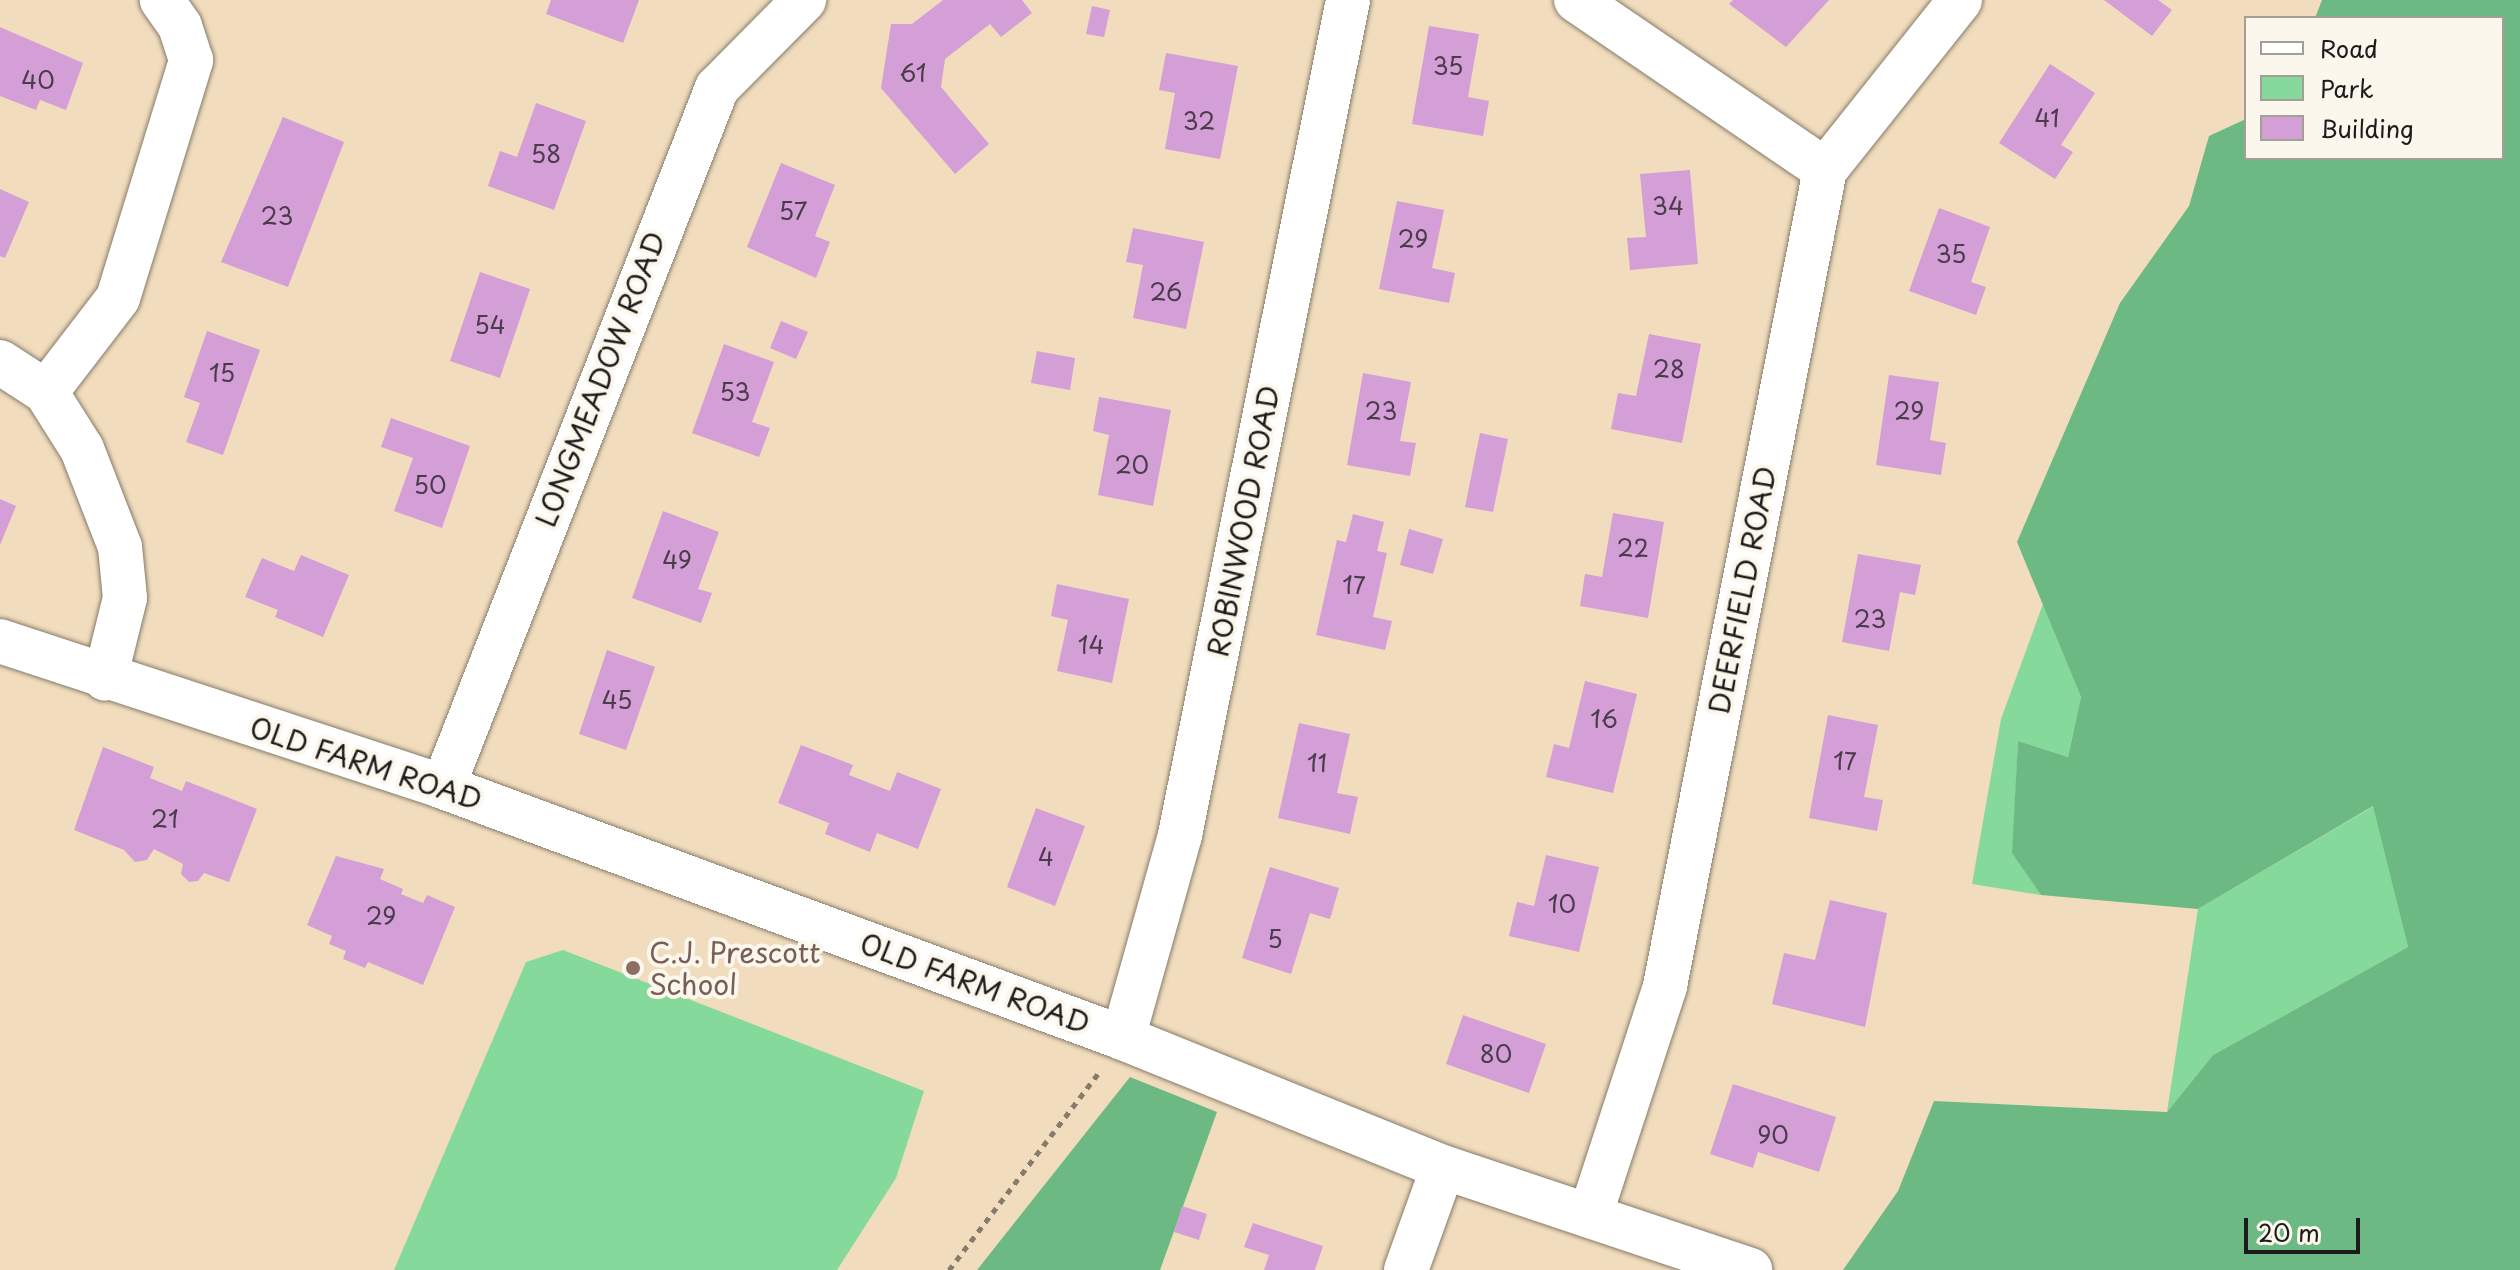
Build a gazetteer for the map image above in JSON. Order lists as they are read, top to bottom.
{
  "streets": {
    "street": [
      "LONGMEADOW ROAD",
      "ROBINWOOD ROAD",
      "DEERFIELD ROAD",
      "OLD FARM ROAD"
    ]
  },
  "crossings": [
    ["LONGMEADOW ROAD", "OLD FARM ROAD"],
    ["ROBINWOOD ROAD", "OLD FARM ROAD"],
    ["DEERFIELD ROAD", "OLD FARM ROAD"]
  ],
  "places": ["C.J. Prescott School"],
  "house_numbers": [
    "35",
    "61",
    "40",
    "41",
    "32",
    "58",
    "34",
    "57",
    "23",
    "29",
    "35",
    "26",
    "54",
    "28",
    "15",
    "53",
    "23",
    "29",
    "20",
    "50",
    "22",
    "49",
    "17",
    "23",
    "14",
    "45",
    "16",
    "17",
    "11",
    "21",
    "4",
    "10",
    "29",
    "5",
    "80",
    "90"
  ],
  "legend": ["Road", "Park", "Building"],
  "scale_bar": "20 m"
}
